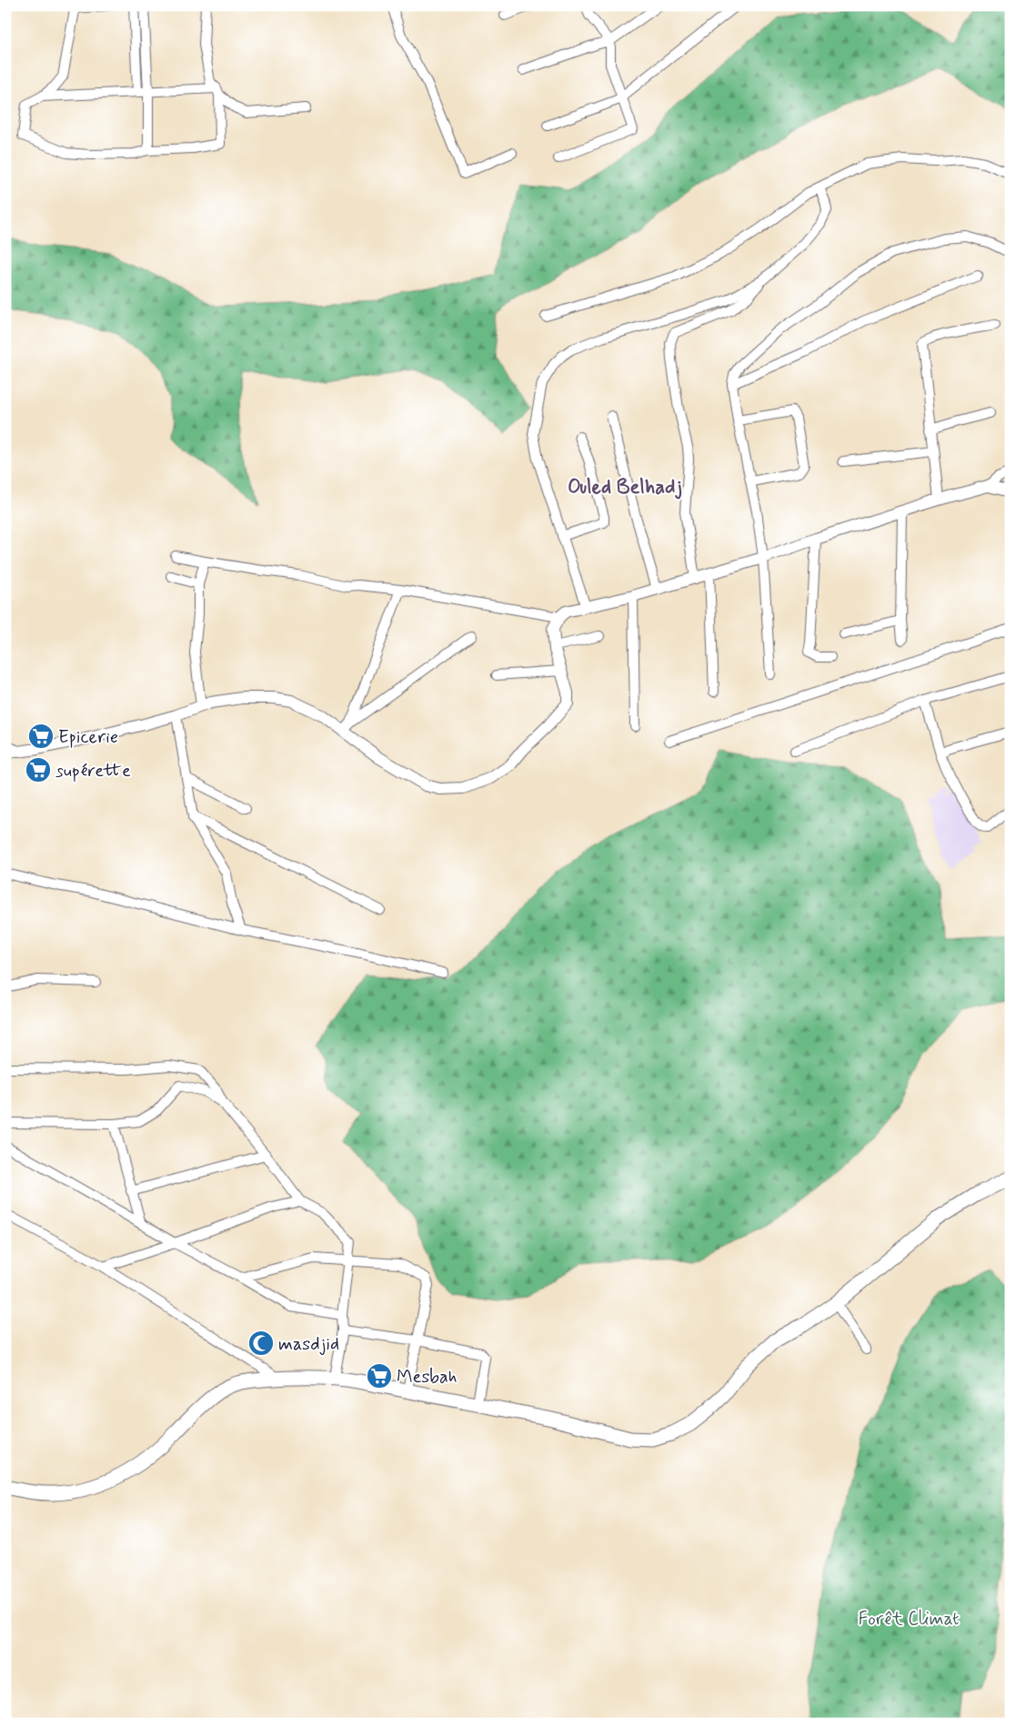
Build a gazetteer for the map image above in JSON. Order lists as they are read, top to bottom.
{
  "districts": ["Ouled Belhadj"],
  "parks": ["Forêt Climat"],
  "places": {
    "supermarket": ["Epicerie", "supérette", "Mesbah"],
    "mosque": ["masdjid"]
  }
}
